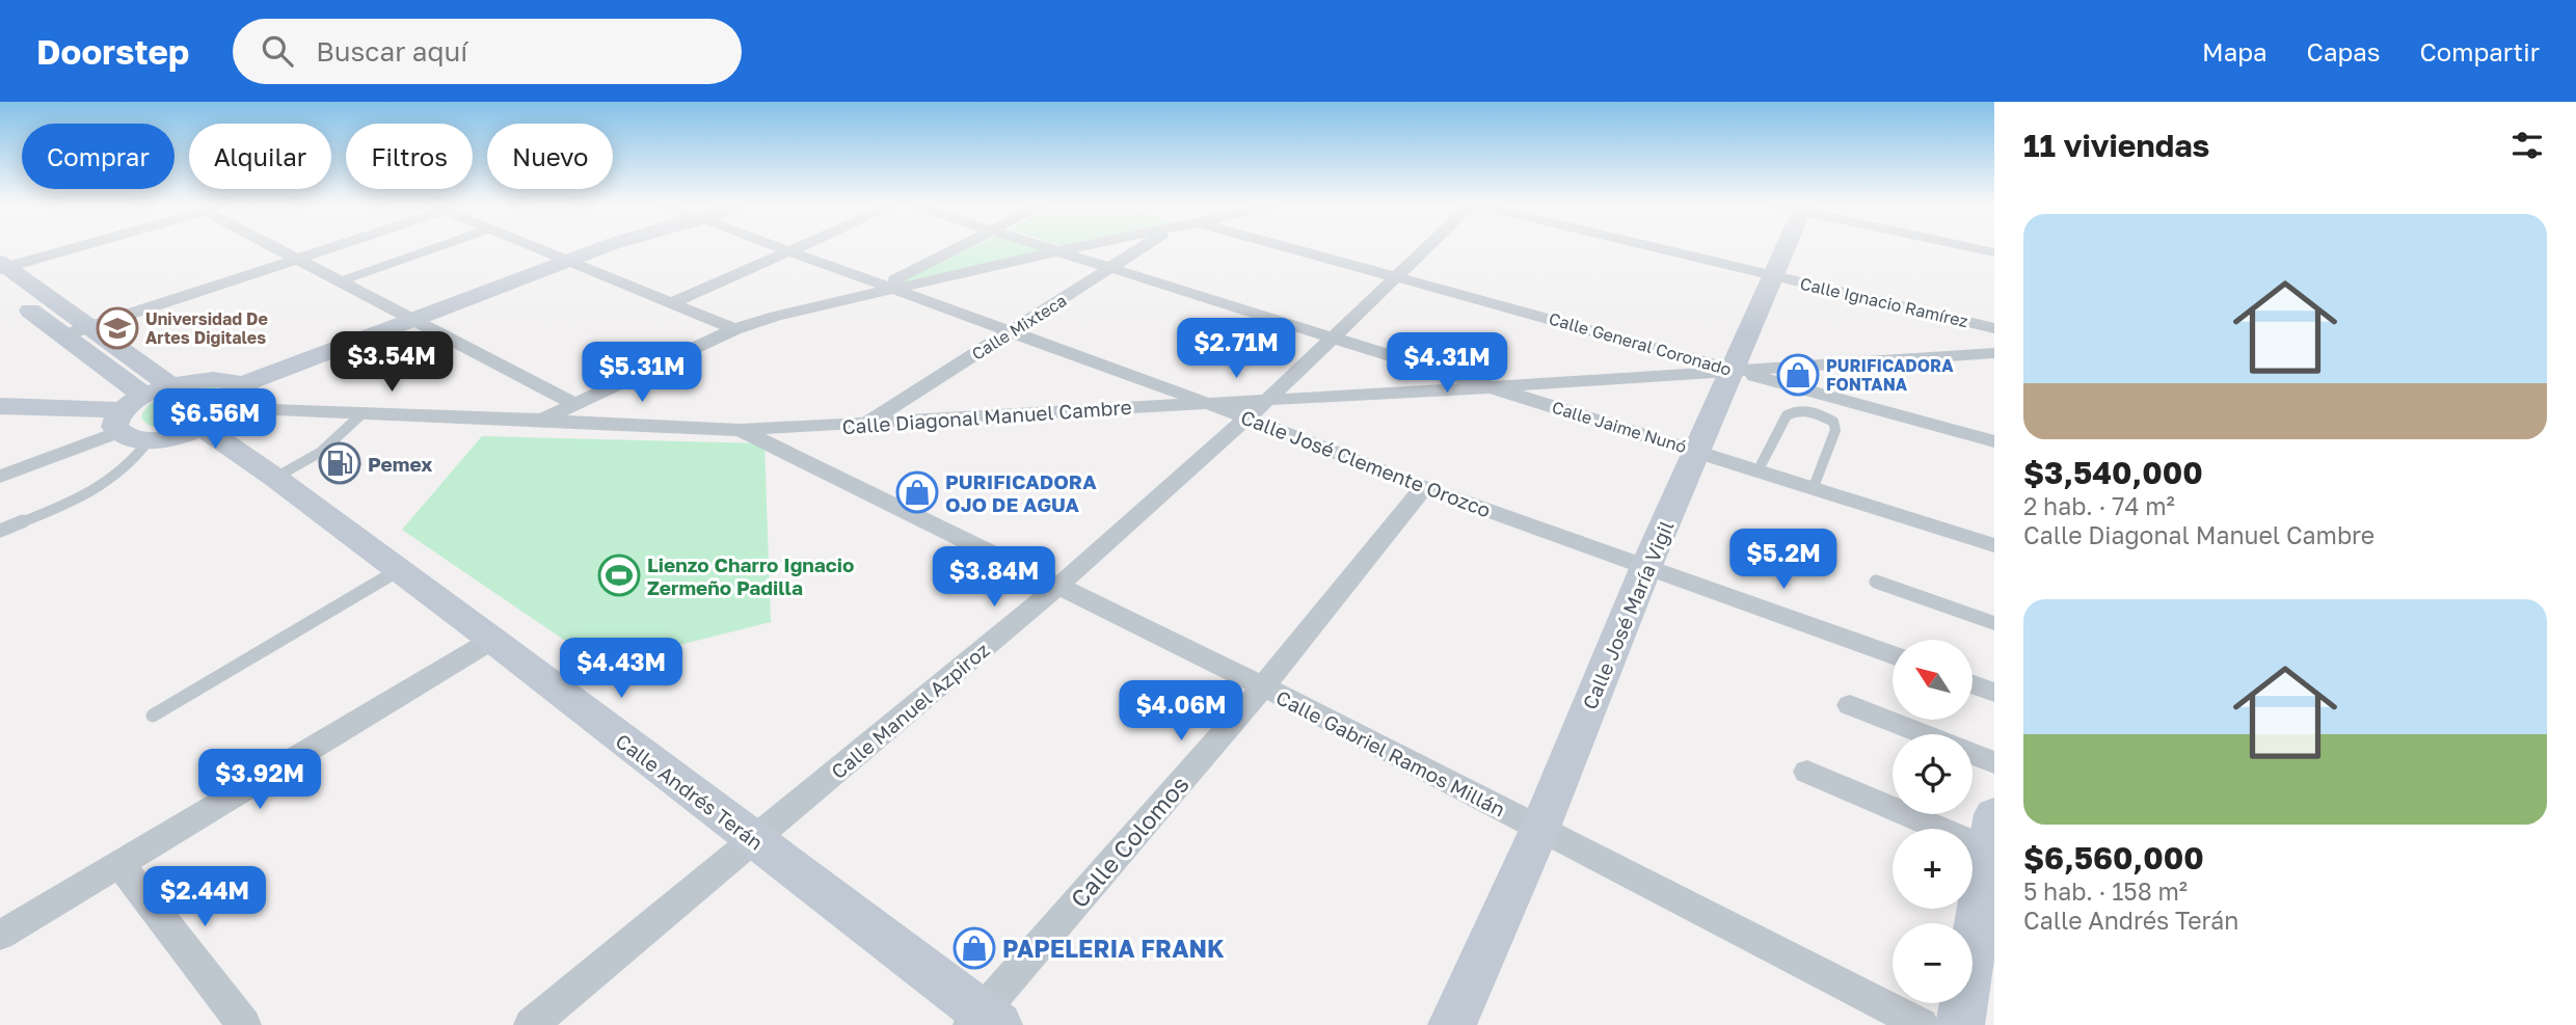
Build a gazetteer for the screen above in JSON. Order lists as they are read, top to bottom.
{
  "streets": {
    "street": [
      "Calle Ignacio Ramírez",
      "Calle Mixteca",
      "Calle General Coronado",
      "Calle Diagonal Manuel Cambre",
      "Calle Jaime Nunó",
      "Calle José Clemente Orozco",
      "Calle José María Vigil",
      "Calle Manuel Azpiroz",
      "Calle Gabriel Ramos Millán",
      "Calle Andrés Terán",
      "Calle Colomos"
    ]
  },
  "crossings": [
    ["Calle Ignacio Ramírez", "Calle José María Vigil"],
    ["Calle Mixteca", "Calle Diagonal Manuel Cambre"],
    ["Calle Mixteca", "Calle Jaime Nunó"],
    ["Calle Mixteca", "Calle José Clemente Orozco"],
    ["Calle General Coronado", "Calle Diagonal Manuel Cambre"],
    ["Calle General Coronado", "Calle José María Vigil"],
    ["Calle General Coronado", "Calle Manuel Azpiroz"],
    ["Calle Diagonal Manuel Cambre", "Calle Jaime Nunó"],
    ["Calle Diagonal Manuel Cambre", "Calle José Clemente Orozco"],
    ["Calle Diagonal Manuel Cambre", "Calle José María Vigil"],
    ["Calle Diagonal Manuel Cambre", "Calle Manuel Azpiroz"],
    ["Calle Diagonal Manuel Cambre", "Calle Gabriel Ramos Millán"],
    ["Calle Jaime Nunó", "Calle José María Vigil"],
    ["Calle Jaime Nunó", "Calle Manuel Azpiroz"],
    ["Calle José Clemente Orozco", "Calle José María Vigil"],
    ["Calle José Clemente Orozco", "Calle Manuel Azpiroz"],
    ["Calle José Clemente Orozco", "Calle Colomos"],
    ["Calle José María Vigil", "Calle Gabriel Ramos Millán"],
    ["Calle Manuel Azpiroz", "Calle Gabriel Ramos Millán"],
    ["Calle Manuel Azpiroz", "Calle Andrés Terán"],
    ["Calle Gabriel Ramos Millán", "Calle Colomos"],
    ["Calle Andrés Terán", "Calle Colomos"]
  ],
  "places": {
    "school or university": ["Universidad De Artes Digitales"],
    "shop": ["PURIFICADORA FONTANA", "PURIFICADORA OJO DE AGUA", "PAPELERIA FRANK"],
    "fuel station": ["Pemex"],
    "sports": ["Lienzo Charro Ignacio Zermeño Padilla"]
  },
  "north": "top left",
  "page": {
    "header": "Doorstep",
    "search": "Buscar aquí",
    "nav": ["Mapa", "Capas", "Compartir"],
    "heading": "11 viviendas",
    "chip": [
      "Comprar",
      "Alquilar",
      "Filtros",
      "Nuevo"
    ],
    "list": [
      {
        "name": "$3,540,000",
        "note": "2 hab. · 74 m² · Calle Diagonal Manuel Cambre"
      },
      {
        "name": "$6,560,000",
        "note": "5 hab. · 158 m² · Calle Andrés Terán"
      }
    ],
    "price": [
      "$2.71M",
      "$3.54M",
      "$4.31M",
      "$5.31M",
      "$6.56M",
      "$5.2M",
      "$3.84M",
      "$4.43M",
      "$4.06M",
      "$3.92M",
      "$2.44M"
    ],
    "map_buttons": ["+", "−"]
  }
}
